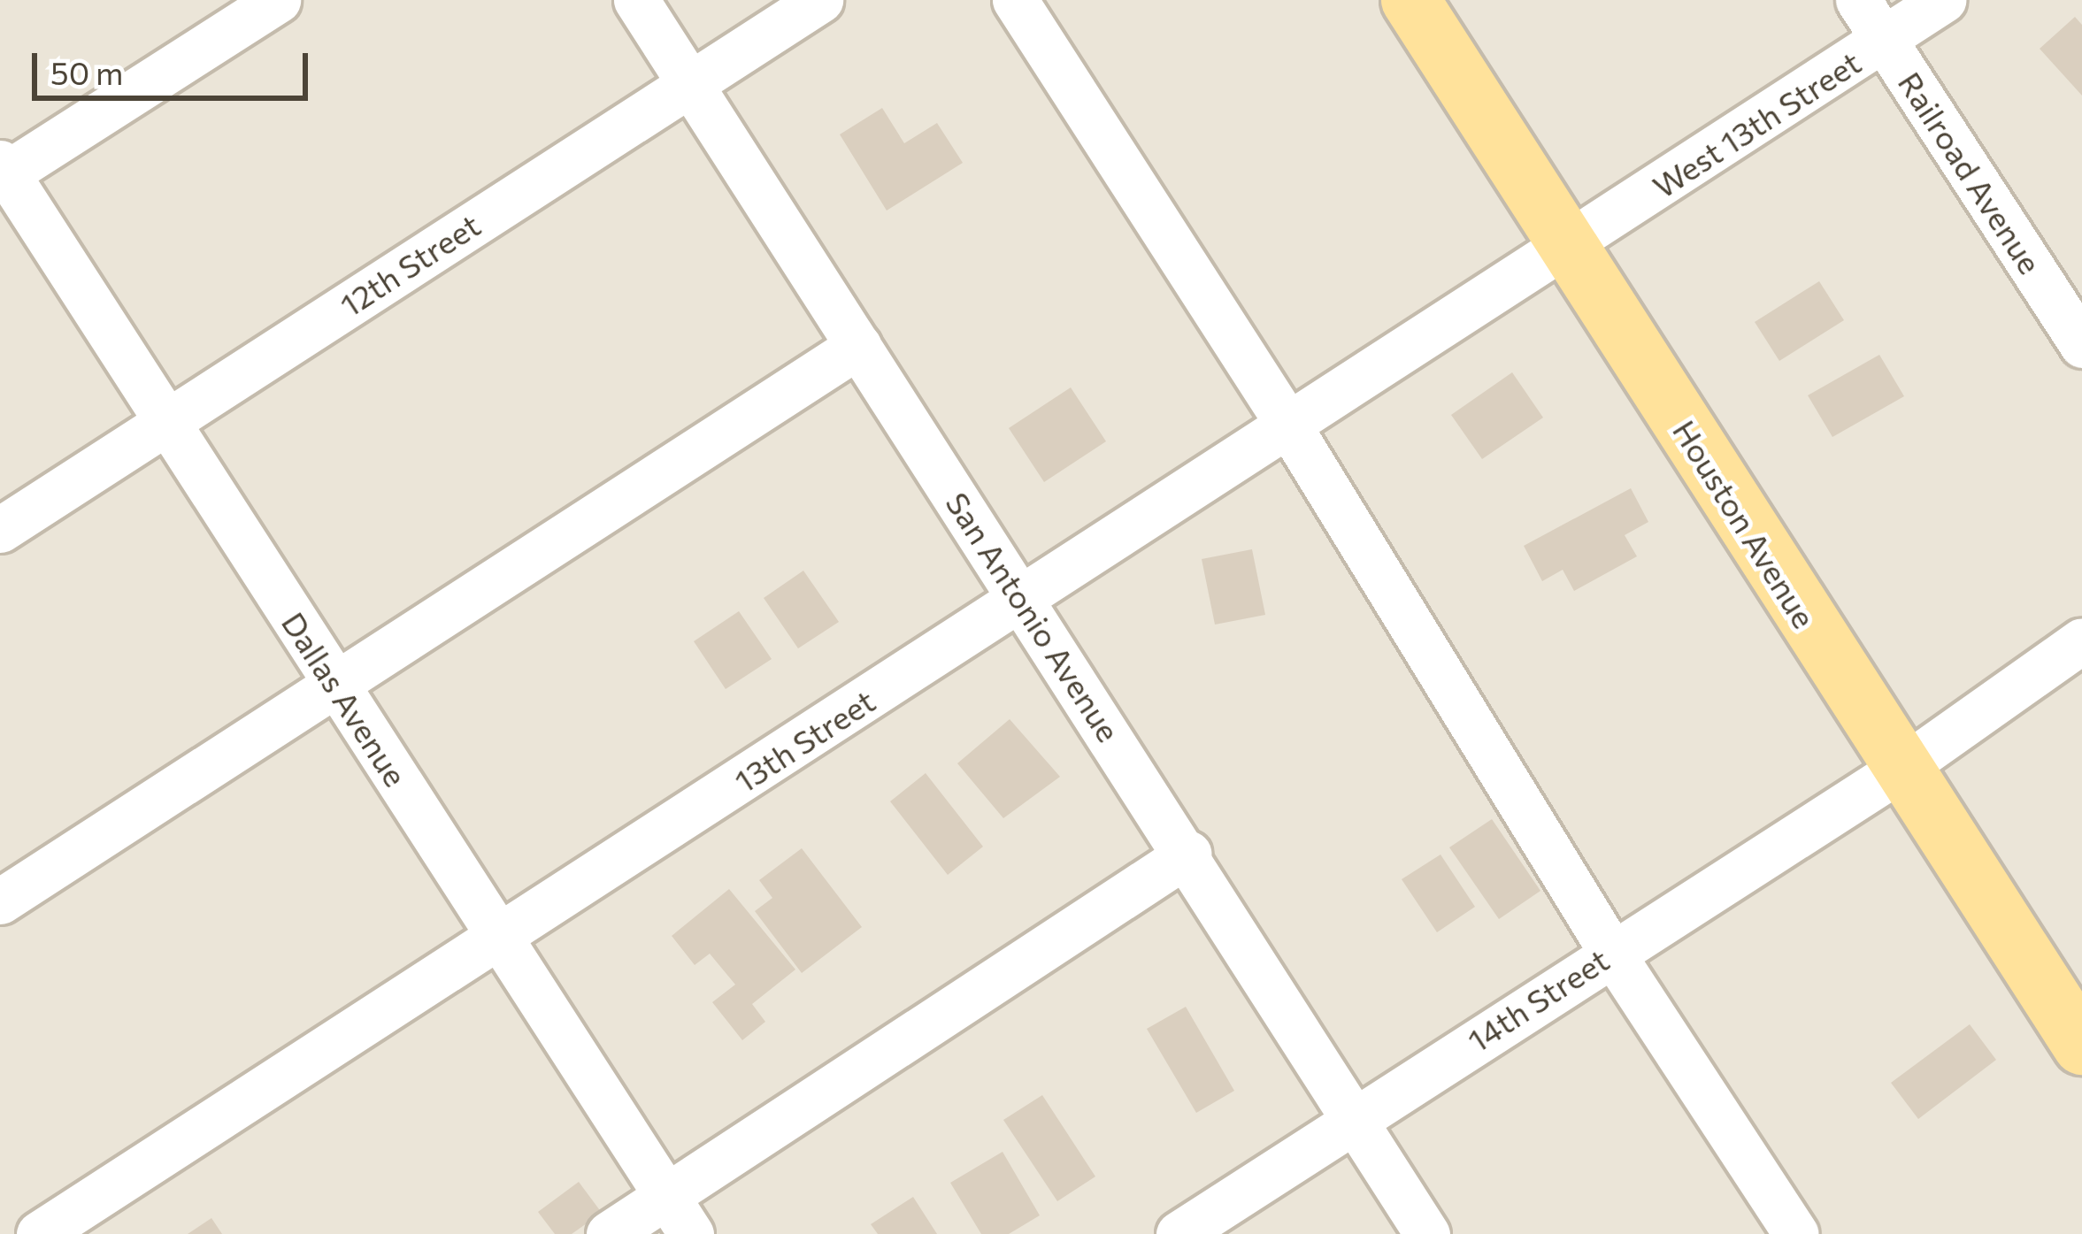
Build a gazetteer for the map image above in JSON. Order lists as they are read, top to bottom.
{
  "streets": {
    "main road": ["Houston Avenue"],
    "street": [
      "West 13th Street",
      "Railroad Avenue",
      "12th Street",
      "San Antonio Avenue",
      "Dallas Avenue",
      "13th Street",
      "14th Street"
    ]
  },
  "crossings": [
    ["West 13th Street", "Railroad Avenue"],
    ["West 13th Street", "Houston Avenue"],
    ["West 13th Street", "13th Street"],
    ["12th Street", "San Antonio Avenue"],
    ["12th Street", "Dallas Avenue"],
    ["Houston Avenue", "13th Street"],
    ["Houston Avenue", "14th Street"],
    ["San Antonio Avenue", "13th Street"],
    ["San Antonio Avenue", "14th Street"],
    ["Dallas Avenue", "13th Street"]
  ],
  "scale_bar": "50 m"
}
